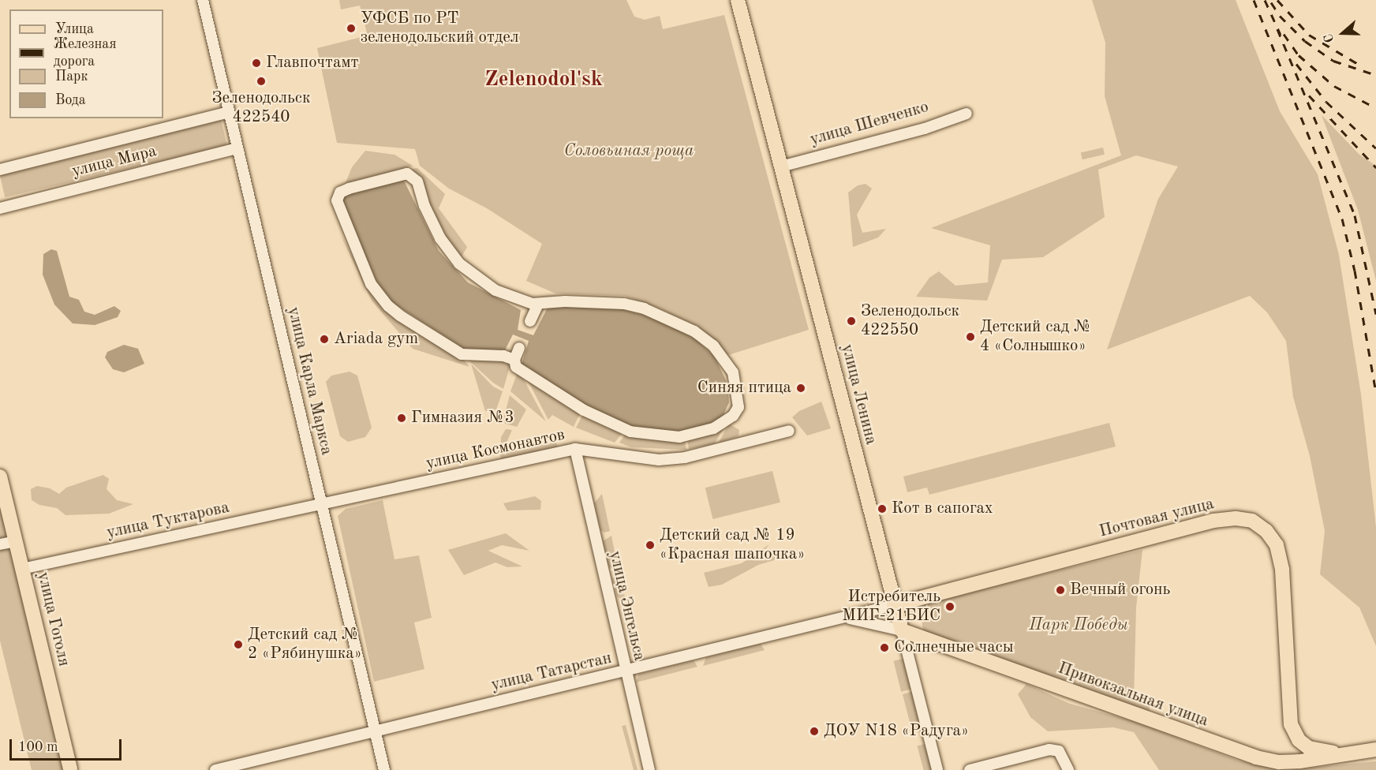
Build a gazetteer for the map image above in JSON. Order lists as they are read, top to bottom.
{
  "streets": {
    "main road": [
      "улица Ленина",
      "Почтовая улица",
      "улица Гоголя",
      "Привокзальная улица"
    ],
    "street": [
      "улица Шевченко",
      "улица Мира",
      "улица Карла Маркса",
      "улица Космонавтов",
      "улица Туктарова",
      "улица Энгельса",
      "улица Татарстан"
    ]
  },
  "crossings": [
    ["улица Шевченко", "улица Ленина"],
    ["улица Мира", "улица Карла Маркса"],
    ["улица Карла Маркса", "улица Космонавтов"],
    ["улица Карла Маркса", "улица Туктарова"],
    ["улица Карла Маркса", "улица Татарстан"],
    ["улица Ленина", "Почтовая улица"],
    ["улица Ленина", "улица Татарстан"],
    ["улица Ленина", "Привокзальная улица"],
    ["улица Космонавтов", "улица Туктарова"],
    ["улица Космонавтов", "улица Энгельса"],
    ["Почтовая улица", "улица Татарстан"],
    ["Почтовая улица", "Привокзальная улица"],
    ["улица Туктарова", "улица Гоголя"],
    ["улица Энгельса", "улица Татарстан"]
  ],
  "districts": ["Zelenodol'sk"],
  "parks": ["Соловьиная роща", "Парк Победы"],
  "places": [
    "УФСБ по РТ зеленодольский отдел",
    "Главпочтамт",
    "Зеленодольск 422540",
    "Зеленодольск 422550",
    "Детский сад № 4 «Солнышко»",
    "Ariada gym",
    "Синяя птица",
    "Гимназия №3",
    "Кот в сапогах",
    "Детский сад № 19 «Красная шапочка»",
    "Вечный огонь",
    "Истребитель МИГ-21БИС",
    "Детский сад № 2 «Рябинушка»",
    "Солнечные часы",
    "ДОУ N18 «Радуга»"
  ],
  "legend": [
    "Улица",
    "Железная дорога",
    "Парк",
    "Вода"
  ],
  "scale_bar": "100 m",
  "north": "left"
}
